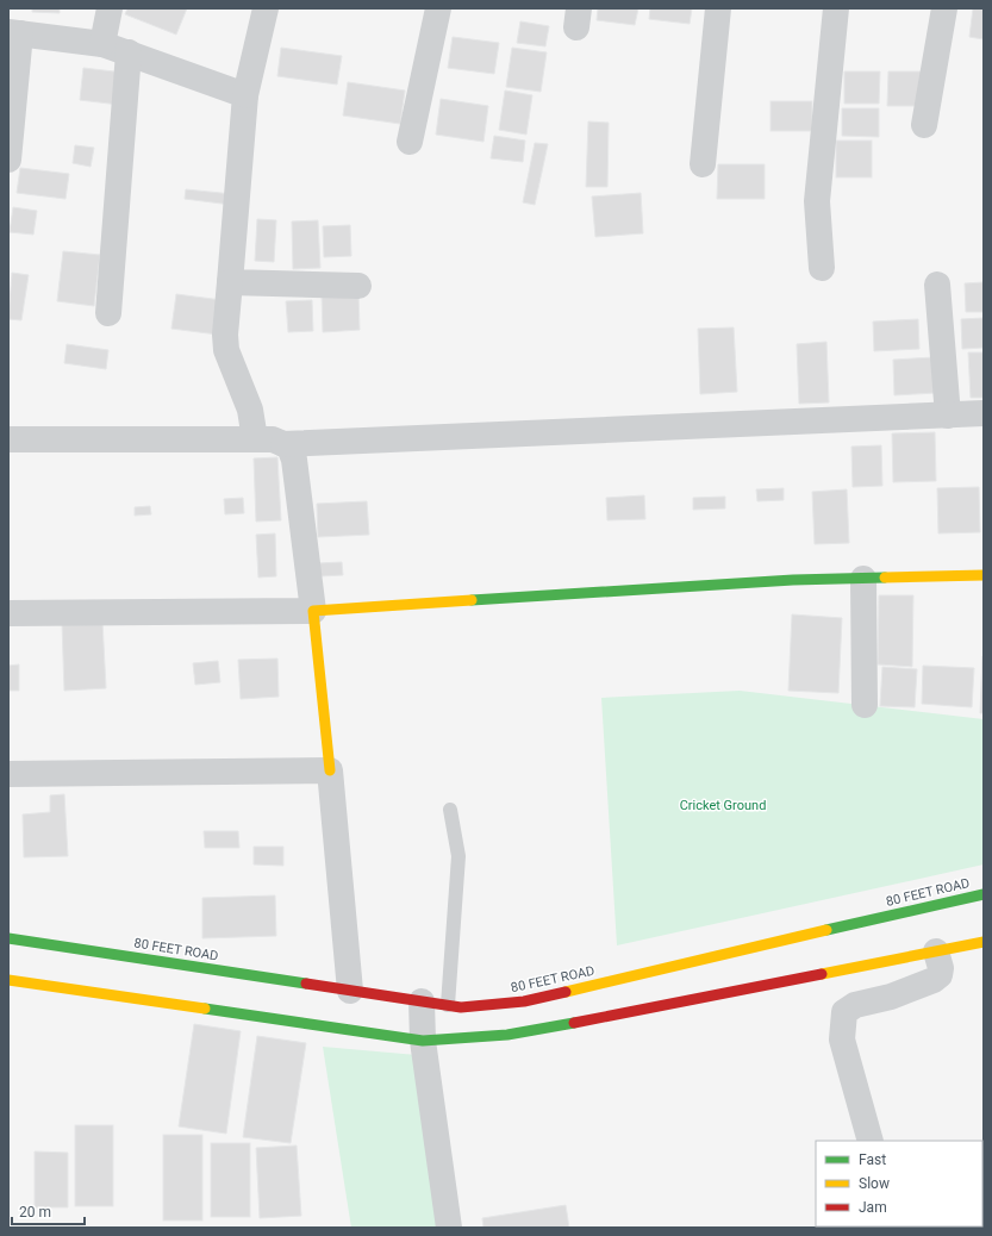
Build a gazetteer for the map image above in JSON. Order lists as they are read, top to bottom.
{
  "streets": {
    "main road": ["80 FEET ROAD"]
  },
  "parks": ["Cricket Ground"],
  "legend": ["Fast", "Slow", "Jam"],
  "scale_bar": "20 m"
}
